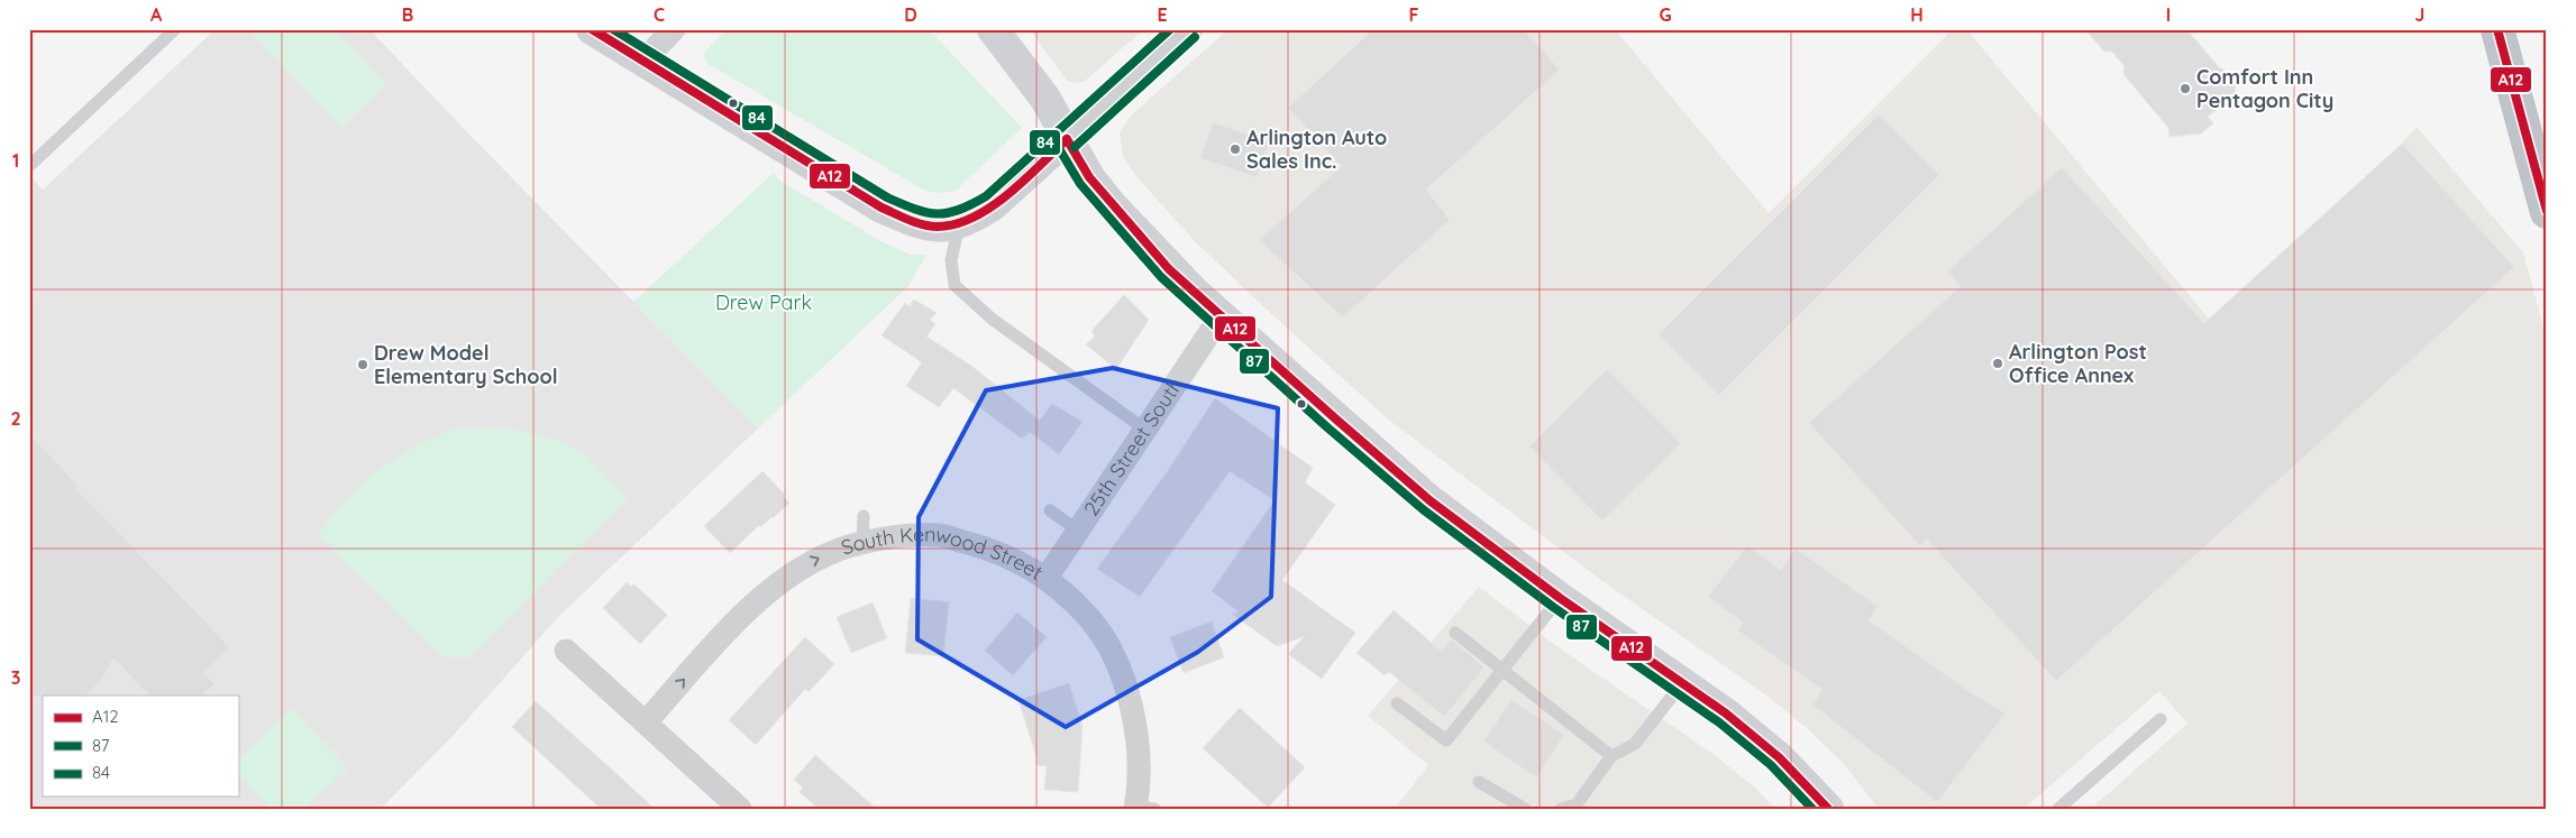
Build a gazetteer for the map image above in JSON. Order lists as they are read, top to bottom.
{
  "streets": {
    "street": ["25th Street South", "South Kenwood Street"]
  },
  "crossings": [
    ["25th Street South", "South Kenwood Street"]
  ],
  "one_way": ["South Kenwood Street"],
  "parks": ["Drew Park"],
  "places": [
    "Comfort Inn Pentagon City",
    "Arlington Auto Sales Inc.",
    "Arlington Post Office Annex",
    "Drew Model Elementary School"
  ],
  "lines": ["transit line A12", "transit line 84", "transit line 87"],
  "legend": ["A12", "87", "84"],
  "grid": {
    "columns": [
      "A",
      "B",
      "C",
      "D",
      "E",
      "F",
      "G",
      "H",
      "I",
      "J"
    ],
    "rows": ["1", "2", "3"]
  }
}
